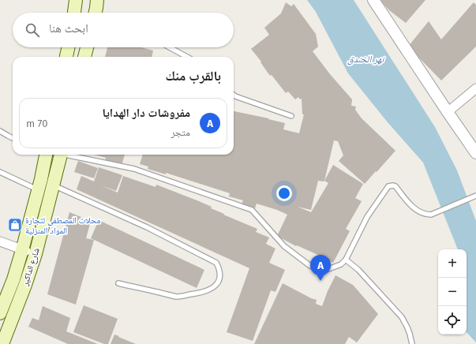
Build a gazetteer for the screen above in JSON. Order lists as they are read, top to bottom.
{
  "streets": {
    "main road": ["شارع الداكير"]
  },
  "water": ["نهر الخندق"],
  "places": {
    "shop": ["محلات المصطفى لتجارة المواد المنزلية"]
  },
  "page": {
    "search": "ابحث هنا",
    "heading": "بالقرب منك",
    "list": [
      {
        "mark": "A",
        "name": "مفروشات دار الهدايا",
        "note": "متجر",
        "value": "70 m"
      }
    ],
    "map_buttons": ["+", "−"],
    "pins": "A"
  }
}
